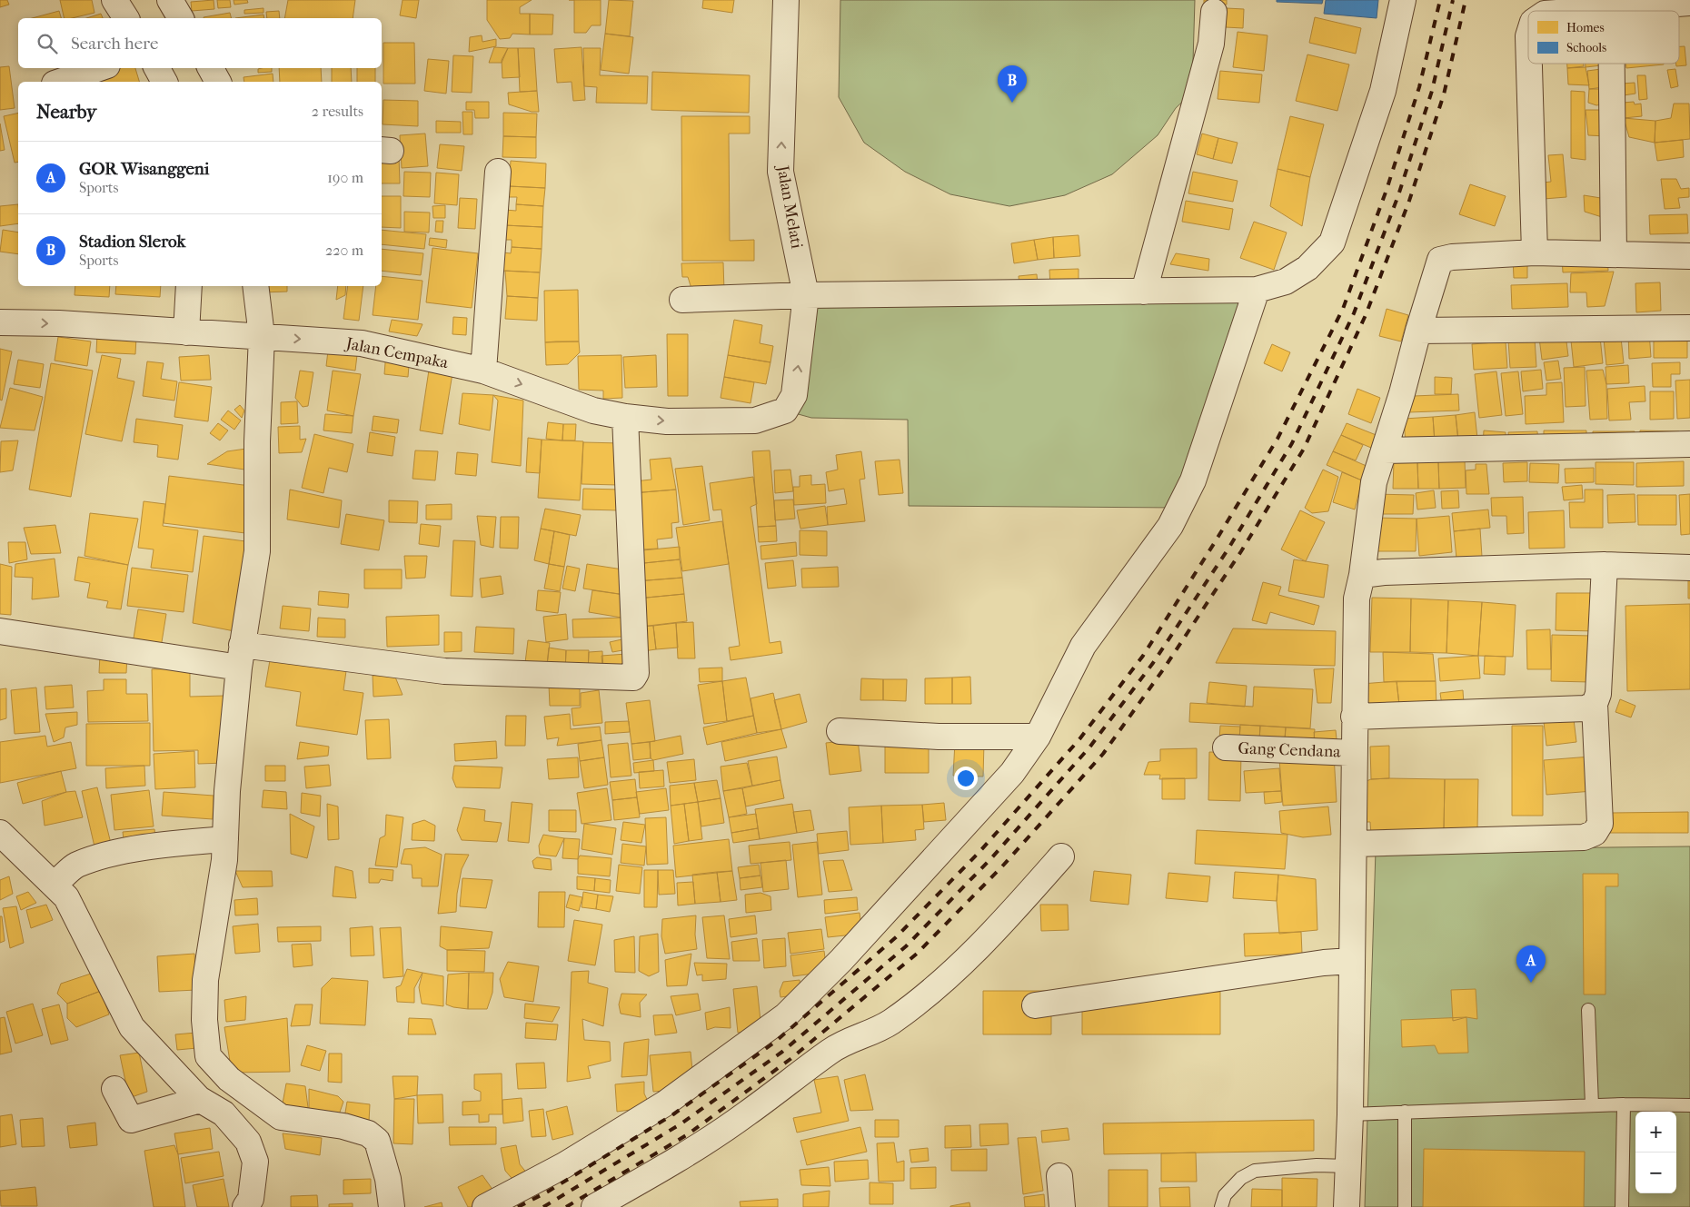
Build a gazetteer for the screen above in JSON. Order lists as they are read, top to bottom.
{
  "streets": {
    "street": ["Jalan Melati", "Jalan Cempaka", "Gang Cendana"]
  },
  "crossings": [
    ["Jalan Melati", "Jalan Cempaka"]
  ],
  "one_way": ["Jalan Melati", "Jalan Cempaka"],
  "legend": ["Homes", "Schools"],
  "page": {
    "search": "Search here",
    "pins": ["B", "A"],
    "heading": ["Nearby", "2 results"],
    "list": [
      {
        "mark": "A",
        "name": "GOR Wisanggeni",
        "note": "Sports",
        "value": "190 m"
      },
      {
        "mark": "B",
        "name": "Stadion Slerok",
        "note": "Sports",
        "value": "220 m"
      }
    ],
    "map_buttons": ["+", "−"]
  }
}
